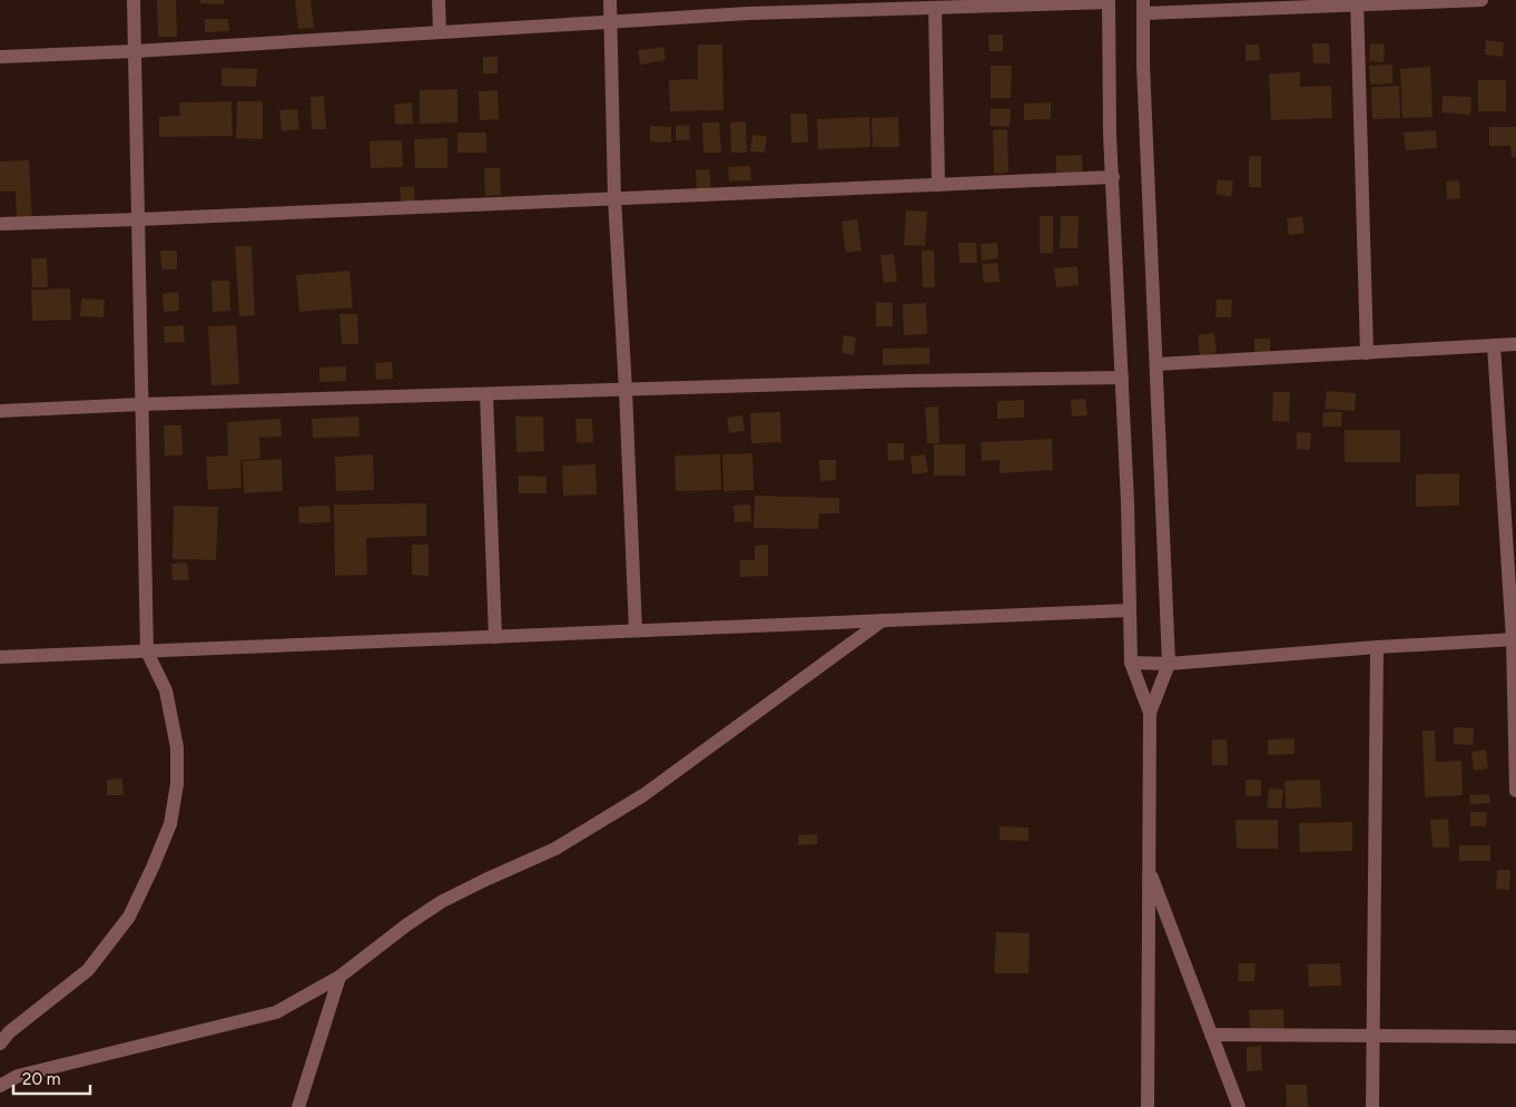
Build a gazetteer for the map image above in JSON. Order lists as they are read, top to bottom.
{
  "scale_bar": "20 m"
}
